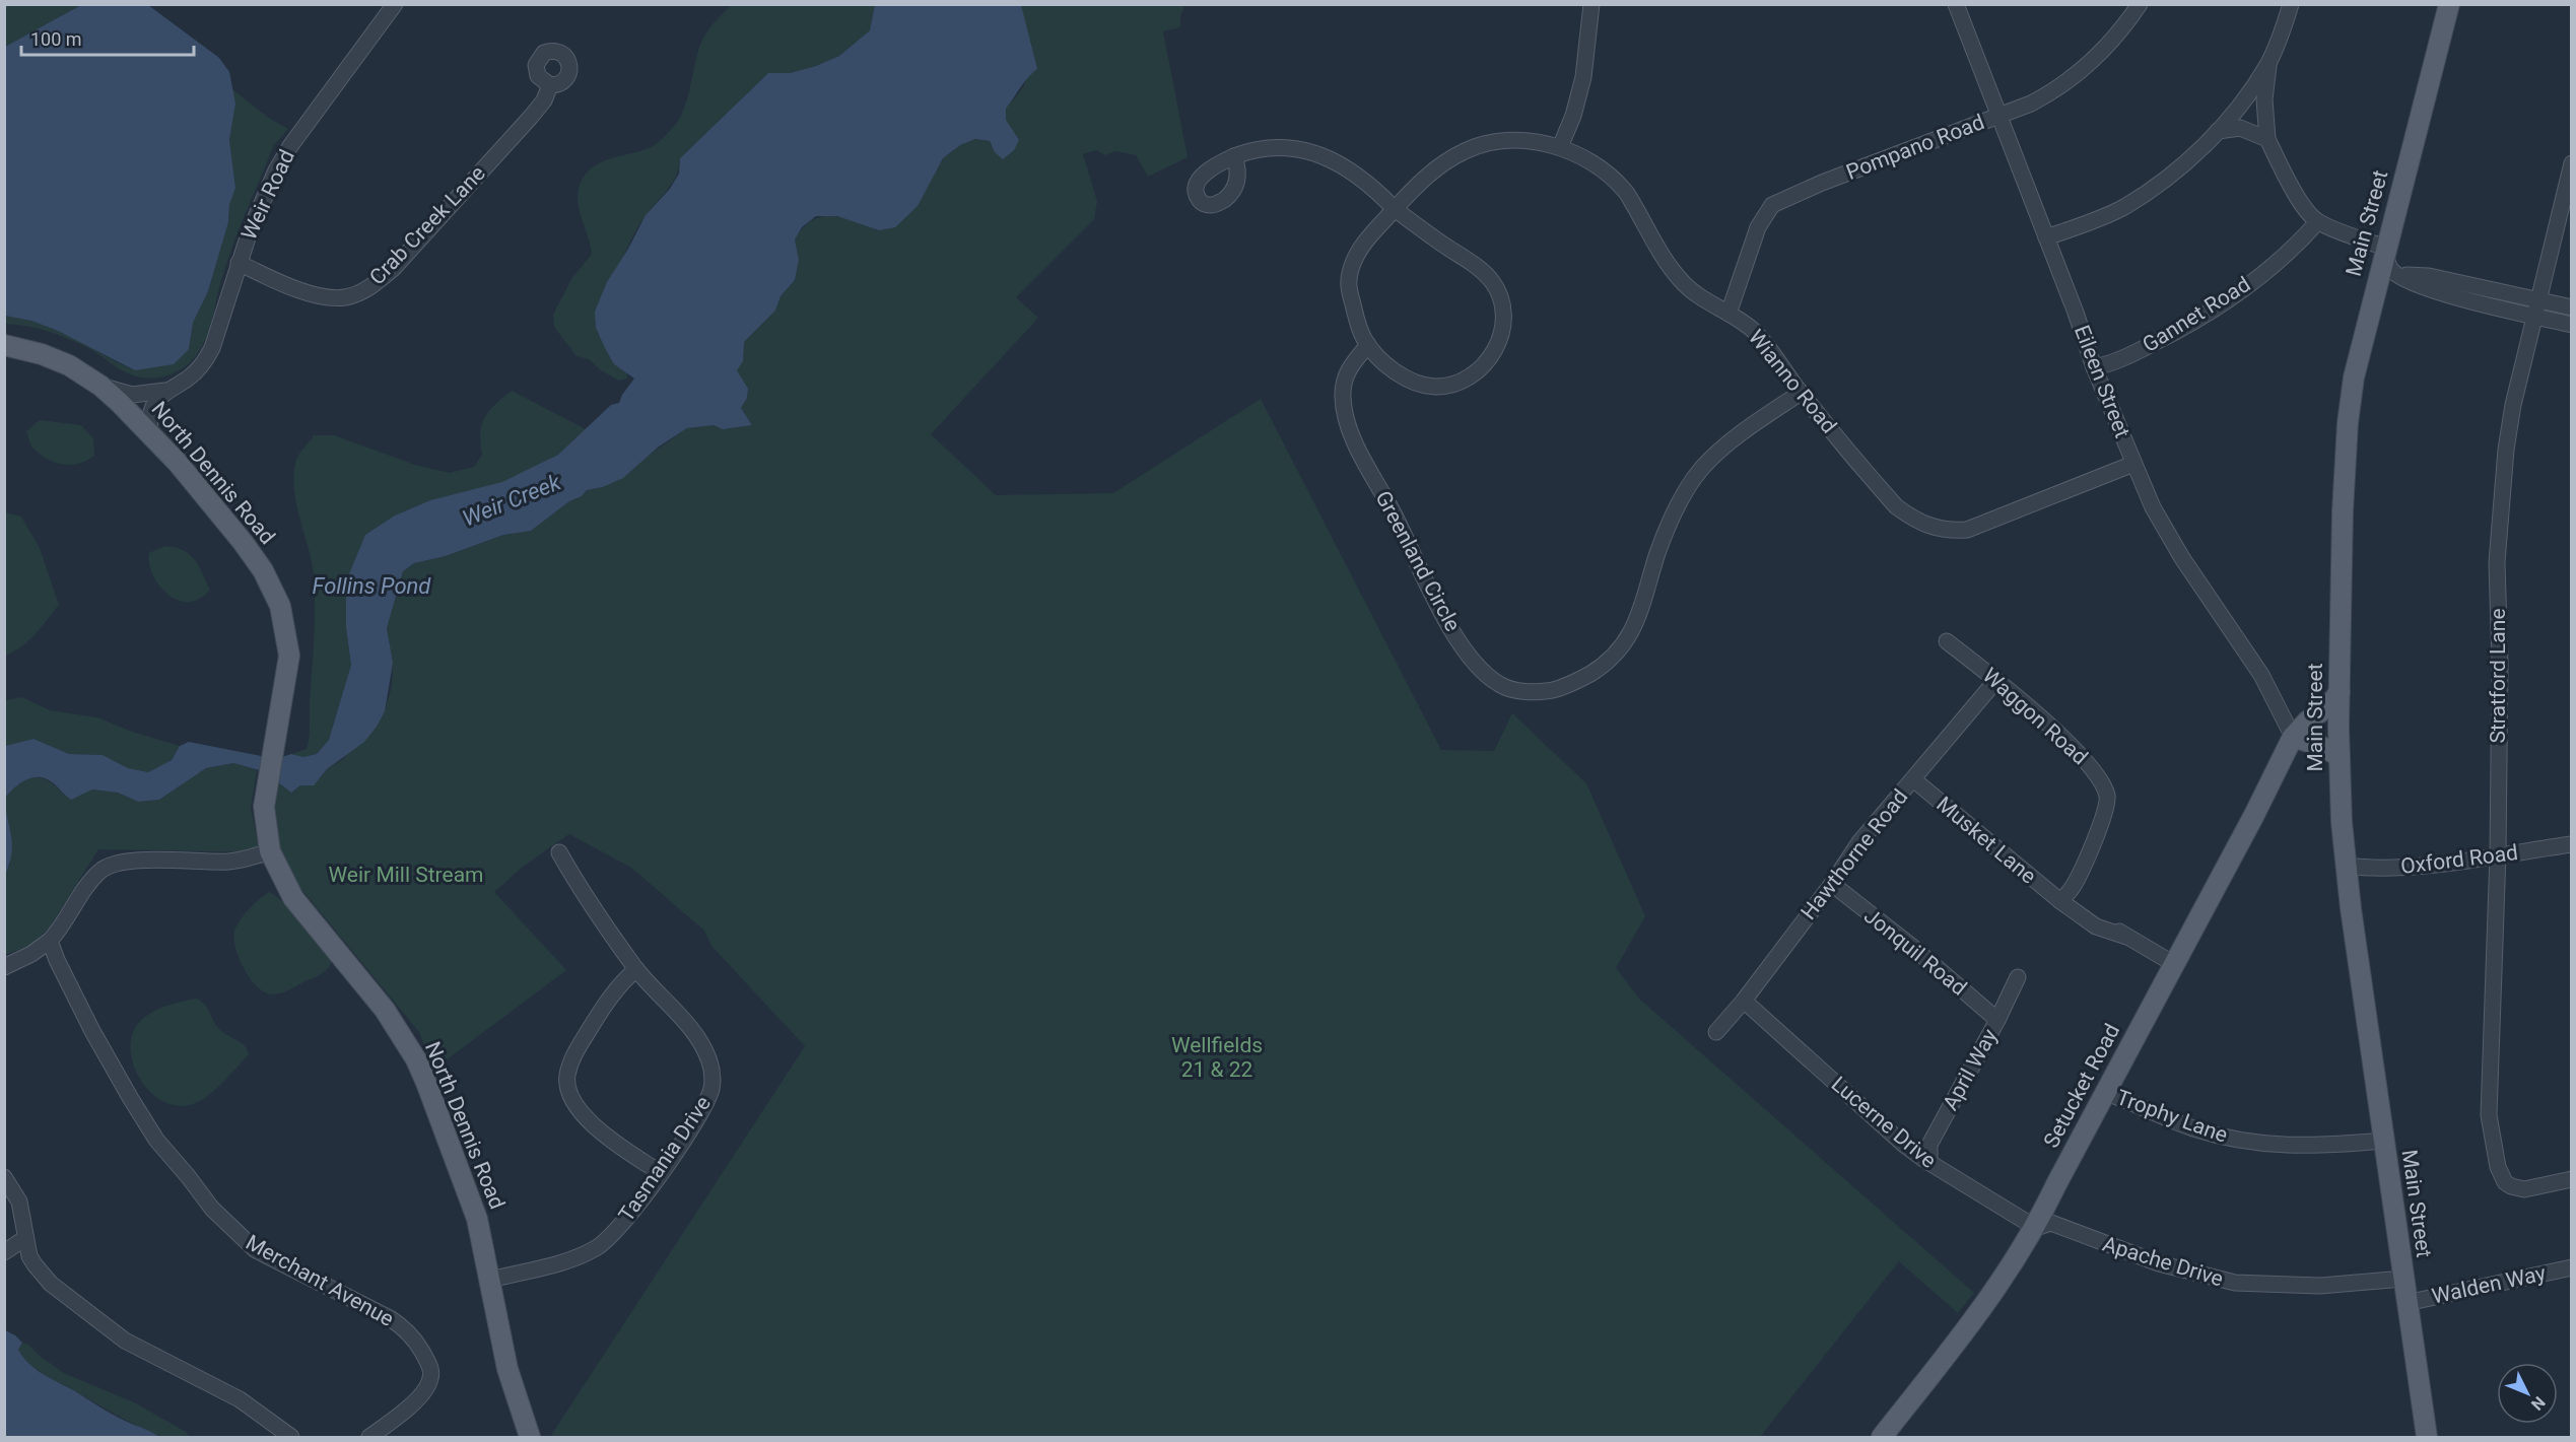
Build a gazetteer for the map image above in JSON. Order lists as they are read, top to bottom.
{
  "streets": {
    "main road": ["Main Street", "North Dennis Road", "Setucket Road"],
    "street": [
      "Pompano Road",
      "Weir Road",
      "Crab Creek Lane",
      "Gannet Road",
      "Wianno Road",
      "Eileen Street",
      "Greenland Circle",
      "Stratford Lane",
      "Waggon Road",
      "Musket Lane",
      "Hawthorne Road",
      "Oxford Road",
      "Jonquil Road",
      "April Way",
      "Trophy Lane",
      "Lucerne Drive",
      "Tasmania Drive",
      "Apache Drive",
      "Merchant Avenue",
      "Walden Way"
    ]
  },
  "crossings": [
    ["Pompano Road", "Wianno Road"],
    ["Pompano Road", "Eileen Street"],
    ["Weir Road", "Crab Creek Lane"],
    ["Weir Road", "North Dennis Road"],
    ["Main Street", "Oxford Road"],
    ["Main Street", "Setucket Road"],
    ["Main Street", "Trophy Lane"],
    ["Main Street", "Apache Drive"],
    ["Main Street", "Walden Way"],
    ["Gannet Road", "Eileen Street"],
    ["Wianno Road", "Eileen Street"],
    ["Wianno Road", "Greenland Circle"],
    ["Eileen Street", "Setucket Road"],
    ["North Dennis Road", "Tasmania Drive"],
    ["Stratford Lane", "Oxford Road"],
    ["Waggon Road", "Musket Lane"],
    ["Waggon Road", "Hawthorne Road"],
    ["Musket Lane", "Hawthorne Road"],
    ["Musket Lane", "Setucket Road"],
    ["Hawthorne Road", "Jonquil Road"],
    ["Hawthorne Road", "Lucerne Drive"],
    ["Jonquil Road", "April Way"],
    ["April Way", "Lucerne Drive"],
    ["Setucket Road", "Trophy Lane"],
    ["Setucket Road", "Lucerne Drive"],
    ["Setucket Road", "Apache Drive"],
    ["Lucerne Drive", "Apache Drive"]
  ],
  "water": ["Weir Creek", "Follins Pond"],
  "parks": ["Weir Mill Stream", "Wellfields 21 & 22"],
  "scale_bar": "100 m",
  "north": "bottom right"
}
